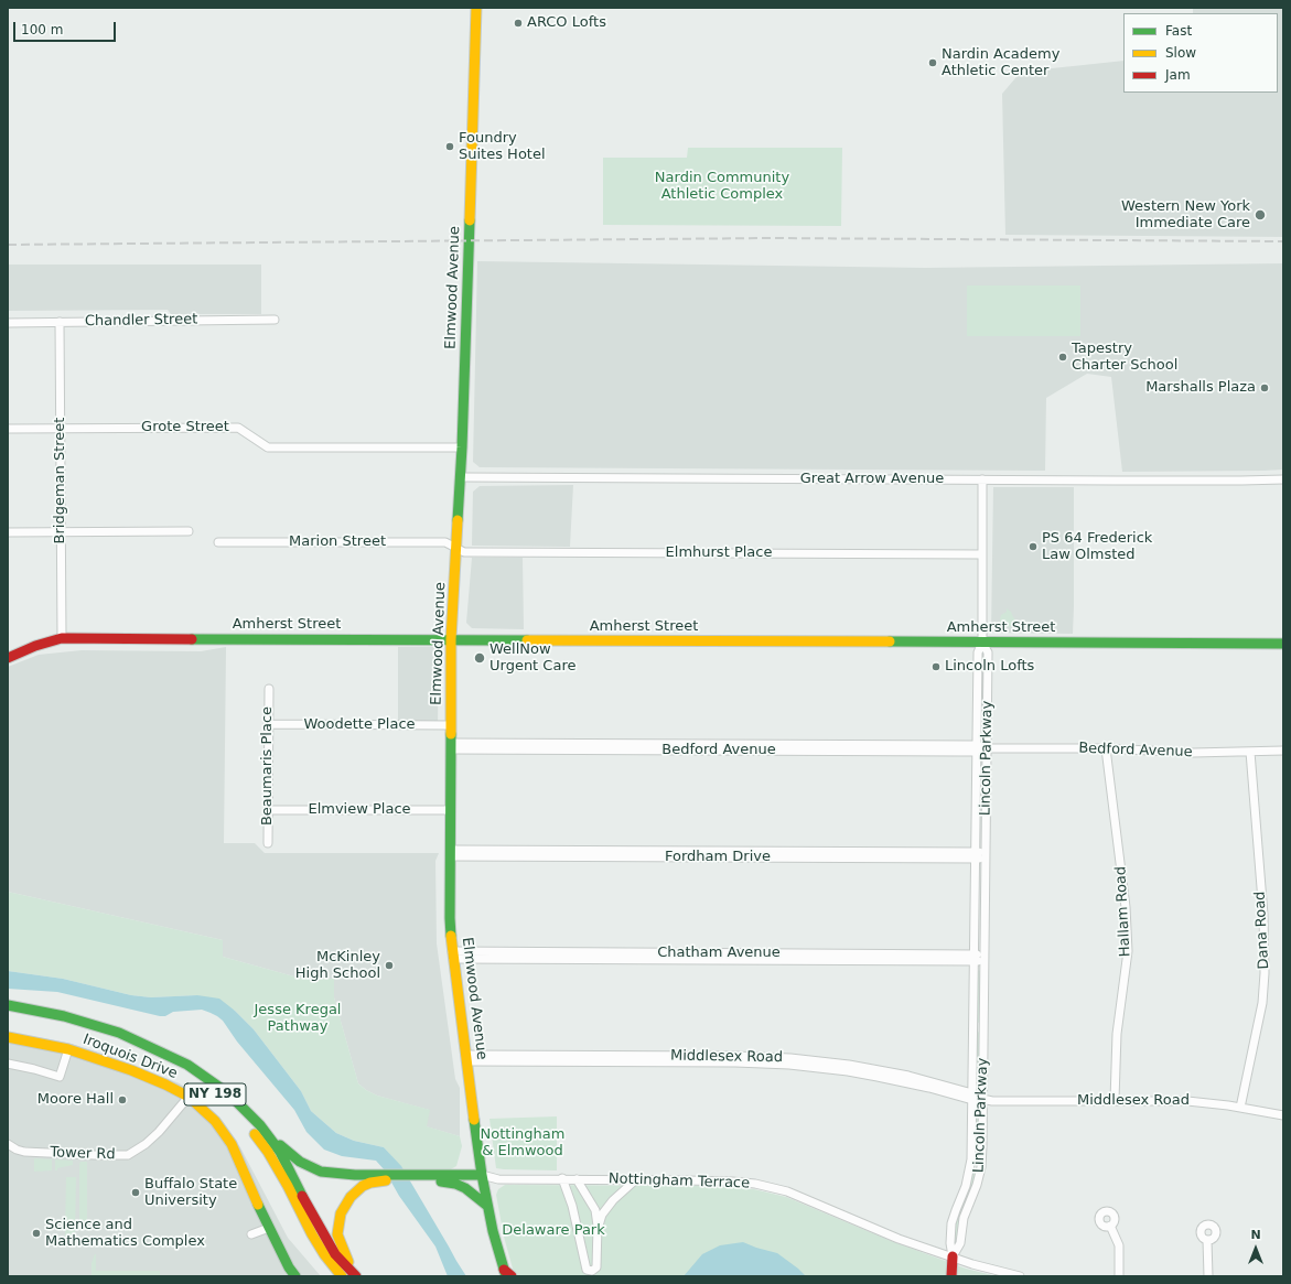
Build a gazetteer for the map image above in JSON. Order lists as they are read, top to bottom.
{
  "streets": {
    "main road": [
      "Elmwood Avenue",
      "Amherst Street",
      "Iroquois Drive",
      "NY 198"
    ],
    "street": [
      "Chandler Street",
      "Grote Street",
      "Great Arrow Avenue",
      "Bridgeman Street",
      "Marion Street",
      "Elmhurst Place",
      "Woodette Place",
      "Bedford Avenue",
      "Lincoln Parkway",
      "Beaumaris Place",
      "Elmview Place",
      "Fordham Drive",
      "Hallam Road",
      "Dana Road",
      "Chatham Avenue",
      "Middlesex Road",
      "Tower Rd",
      "Nottingham Terrace"
    ]
  },
  "crossings": [
    ["Elmwood Avenue", "Grote Street"],
    ["Elmwood Avenue", "Great Arrow Avenue"],
    ["Elmwood Avenue", "Marion Street"],
    ["Elmwood Avenue", "Elmhurst Place"],
    ["Elmwood Avenue", "Amherst Street"],
    ["Elmwood Avenue", "Woodette Place"],
    ["Elmwood Avenue", "Bedford Avenue"],
    ["Elmwood Avenue", "Elmview Place"],
    ["Elmwood Avenue", "Fordham Drive"],
    ["Elmwood Avenue", "Chatham Avenue"],
    ["Elmwood Avenue", "Middlesex Road"],
    ["Elmwood Avenue", "Nottingham Terrace"],
    ["Chandler Street", "Bridgeman Street"],
    ["Grote Street", "Bridgeman Street"],
    ["Great Arrow Avenue", "Lincoln Parkway"],
    ["Bridgeman Street", "Amherst Street"],
    ["Marion Street", "Elmhurst Place"],
    ["Elmhurst Place", "Lincoln Parkway"],
    ["Amherst Street", "Lincoln Parkway"],
    ["Woodette Place", "Beaumaris Place"],
    ["Bedford Avenue", "Lincoln Parkway"],
    ["Bedford Avenue", "Hallam Road"],
    ["Bedford Avenue", "Dana Road"],
    ["Lincoln Parkway", "Fordham Drive"],
    ["Lincoln Parkway", "Chatham Avenue"],
    ["Lincoln Parkway", "Middlesex Road"],
    ["Lincoln Parkway", "Nottingham Terrace"],
    ["Beaumaris Place", "Elmview Place"],
    ["Hallam Road", "Middlesex Road"],
    ["Dana Road", "Middlesex Road"],
    ["Iroquois Drive", "Tower Rd"]
  ],
  "parks": [
    "Nardin Community Athletic Complex",
    "Jesse Kregal Pathway",
    "Nottingham & Elmwood",
    "Delaware Park"
  ],
  "places": [
    "ARCO Lofts",
    "Nardin Academy Athletic Center",
    "Foundry Suites Hotel",
    "Western New York Immediate Care",
    "Tapestry Charter School",
    "Marshalls Plaza",
    "PS 64 Frederick Law Olmsted",
    "WellNow Urgent Care",
    "Lincoln Lofts",
    "McKinley High School",
    "Moore Hall",
    "Buffalo State University",
    "Science and Mathematics Complex"
  ],
  "legend": ["Fast", "Slow", "Jam"],
  "scale_bar": "100 m",
  "north": "top"
}
